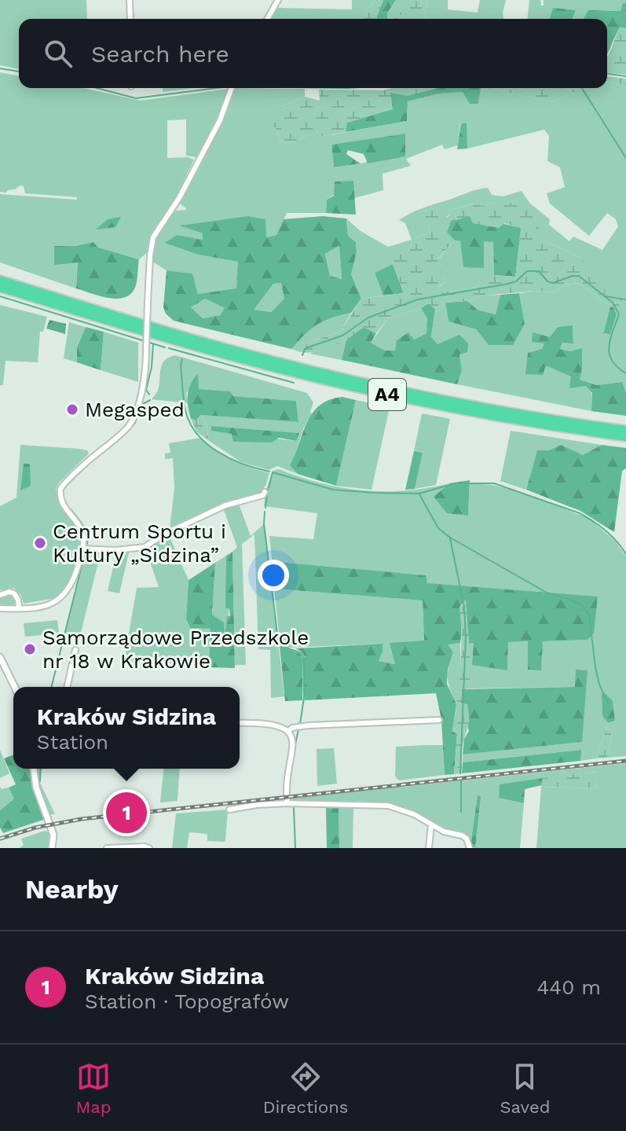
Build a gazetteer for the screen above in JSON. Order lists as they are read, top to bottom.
{
  "streets": {
    "highway": ["A4"]
  },
  "places": ["Megasped", "Centrum Sportu i Kultury „Sidzina”", "Samorządowe Przedszkole nr 18 w Krakowie"],
  "page": {
    "search": "Search here",
    "popup": ["Kraków Sidzina", "Station"],
    "pins": "1",
    "heading": "Nearby",
    "list": [
      {
        "mark": "1",
        "name": "Kraków Sidzina",
        "note": "Station · Topografów",
        "value": "440 m"
      }
    ],
    "nav": ["Map", "Directions", "Saved"]
  }
}
